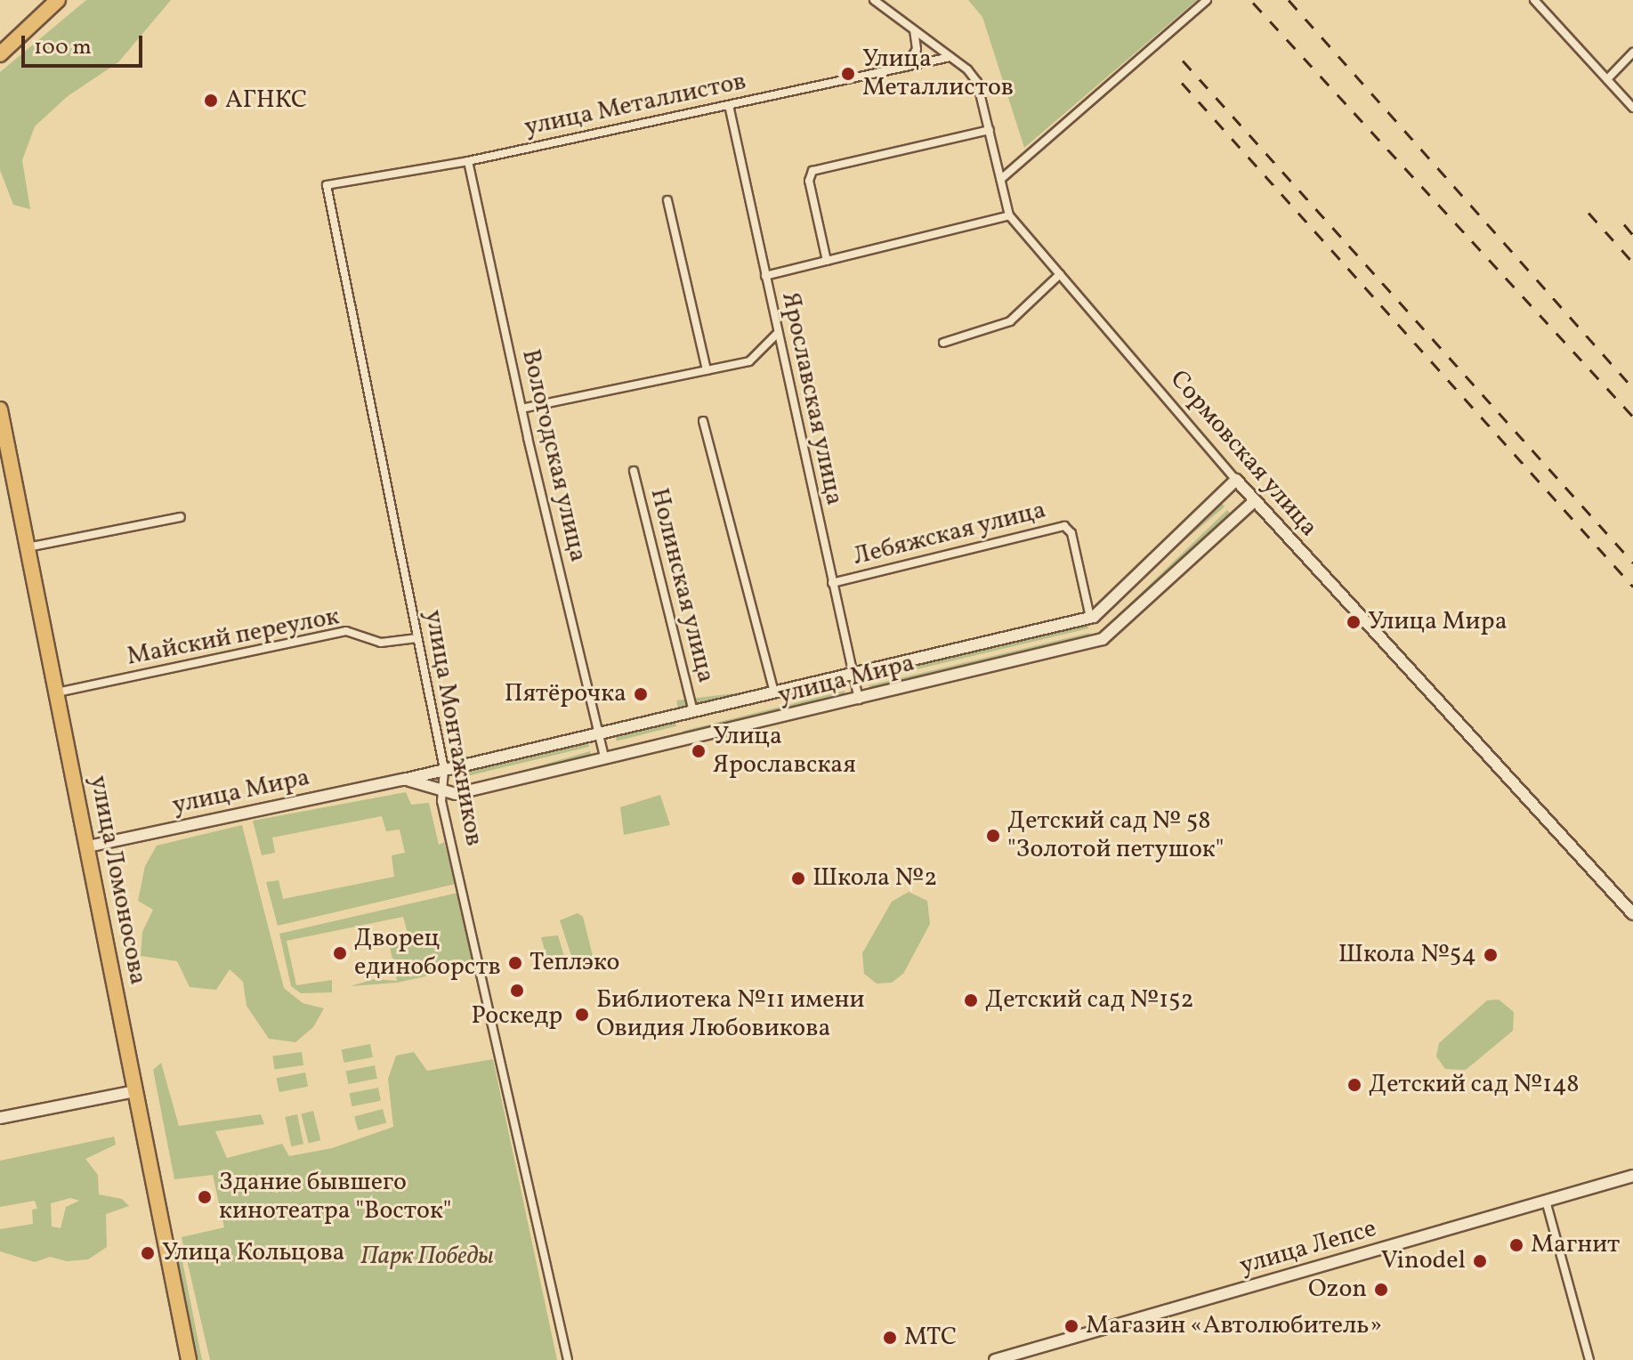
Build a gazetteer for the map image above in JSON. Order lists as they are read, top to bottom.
{
  "streets": {
    "highway": ["улица Ломоносова"],
    "street": [
      "улица Металлистов",
      "Ярославская улица",
      "Сормовская улица",
      "Вологодская улица",
      "Лебяжская улица",
      "Нолинская улица",
      "Майский переулок",
      "улица Мира",
      "улица Монтажников",
      "улица Лепсе"
    ]
  },
  "crossings": [
    ["улица Металлистов", "Ярославская улица"],
    ["улица Металлистов", "Сормовская улица"],
    ["улица Металлистов", "Вологодская улица"],
    ["улица Металлистов", "улица Монтажников"],
    ["Ярославская улица", "Лебяжская улица"],
    ["Ярославская улица", "улица Мира"],
    ["Сормовская улица", "улица Мира"],
    ["Вологодская улица", "улица Мира"],
    ["Лебяжская улица", "улица Мира"],
    ["Нолинская улица", "улица Мира"],
    ["Майский переулок", "улица Монтажников"],
    ["Майский переулок", "улица Ломоносова"],
    ["улица Мира", "улица Монтажников"],
    ["улица Мира", "улица Ломоносова"]
  ],
  "parks": ["Парк Победы"],
  "places": [
    "Улица Металлистов",
    "АГНКС",
    "Улица Мира",
    "Пятёрочка",
    "Улица Ярославская",
    "Детский сад № 58 \"Золотой петушок\"",
    "Школа №2",
    "Дворец единоборств",
    "Школа №54",
    "Теплэко",
    "Роскедр",
    "Детский сад №152",
    "Библиотека №11 имени Овидия Любовикова",
    "Детский сад №148",
    "Здание бывшего кинотеатра \"Восток\"",
    "Магнит",
    "Улица Кольцова",
    "Vinodel",
    "Ozon",
    "Магазин «Автолюбитель»",
    "МТС"
  ],
  "scale_bar": "100 m"
}
